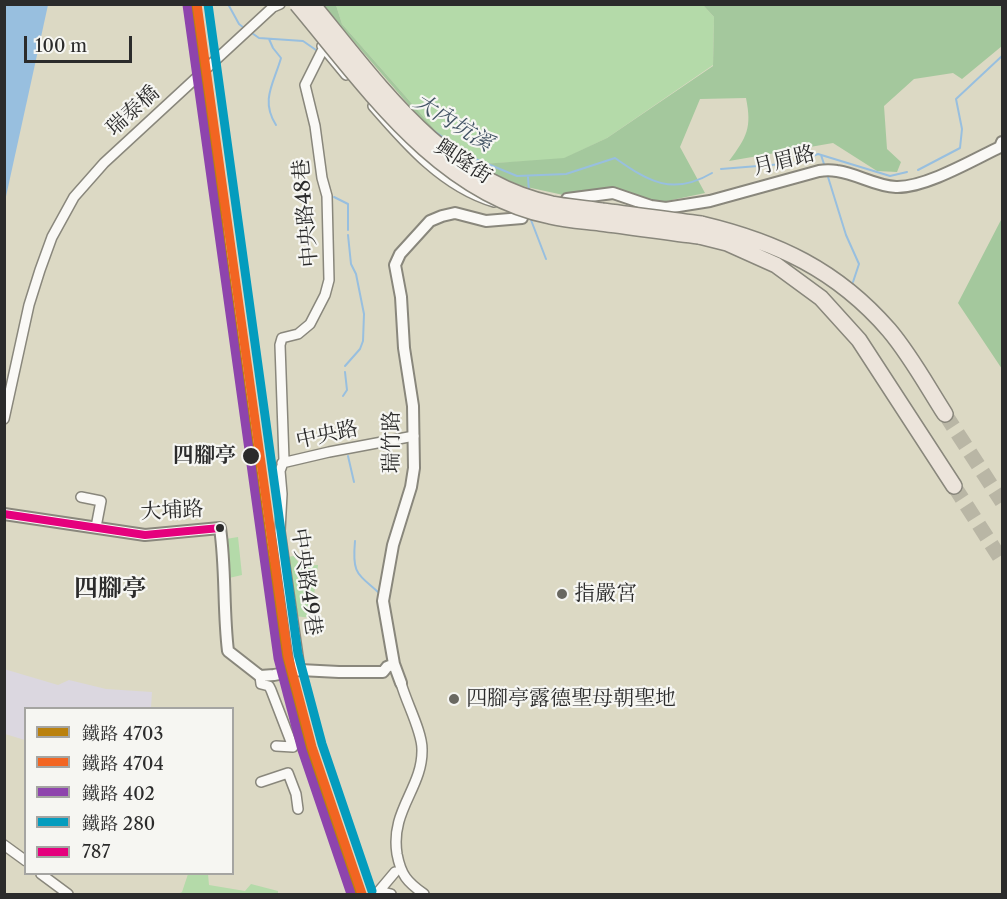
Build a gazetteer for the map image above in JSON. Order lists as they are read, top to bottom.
{
  "streets": {
    "street": [
      "瑞泰橋",
      "月眉路",
      "興隆街",
      "中央路48巷",
      "中央路",
      "瑞竹路",
      "大埔路",
      "中央路49巷"
    ]
  },
  "crossings": [
    ["興隆街", "中央路48巷"],
    ["興隆街", "瑞竹路"],
    ["中央路48巷", "中央路"],
    ["中央路48巷", "中央路49巷"],
    ["中央路", "瑞竹路"],
    ["中央路", "中央路49巷"]
  ],
  "districts": ["四腳亭"],
  "water": ["大內坑溪"],
  "places": ["四腳亭", "指嚴宮", "四腳亭露德聖母朝聖地"],
  "lines": [
    "rail line 4703",
    "rail line 4704",
    "rail line 280",
    "rail line 402",
    "transit line 787"
  ],
  "legend": [
    "鐵路 4703",
    "鐵路 4704",
    "鐵路 402",
    "鐵路 280",
    "787"
  ],
  "scale_bar": "100 m"
}
